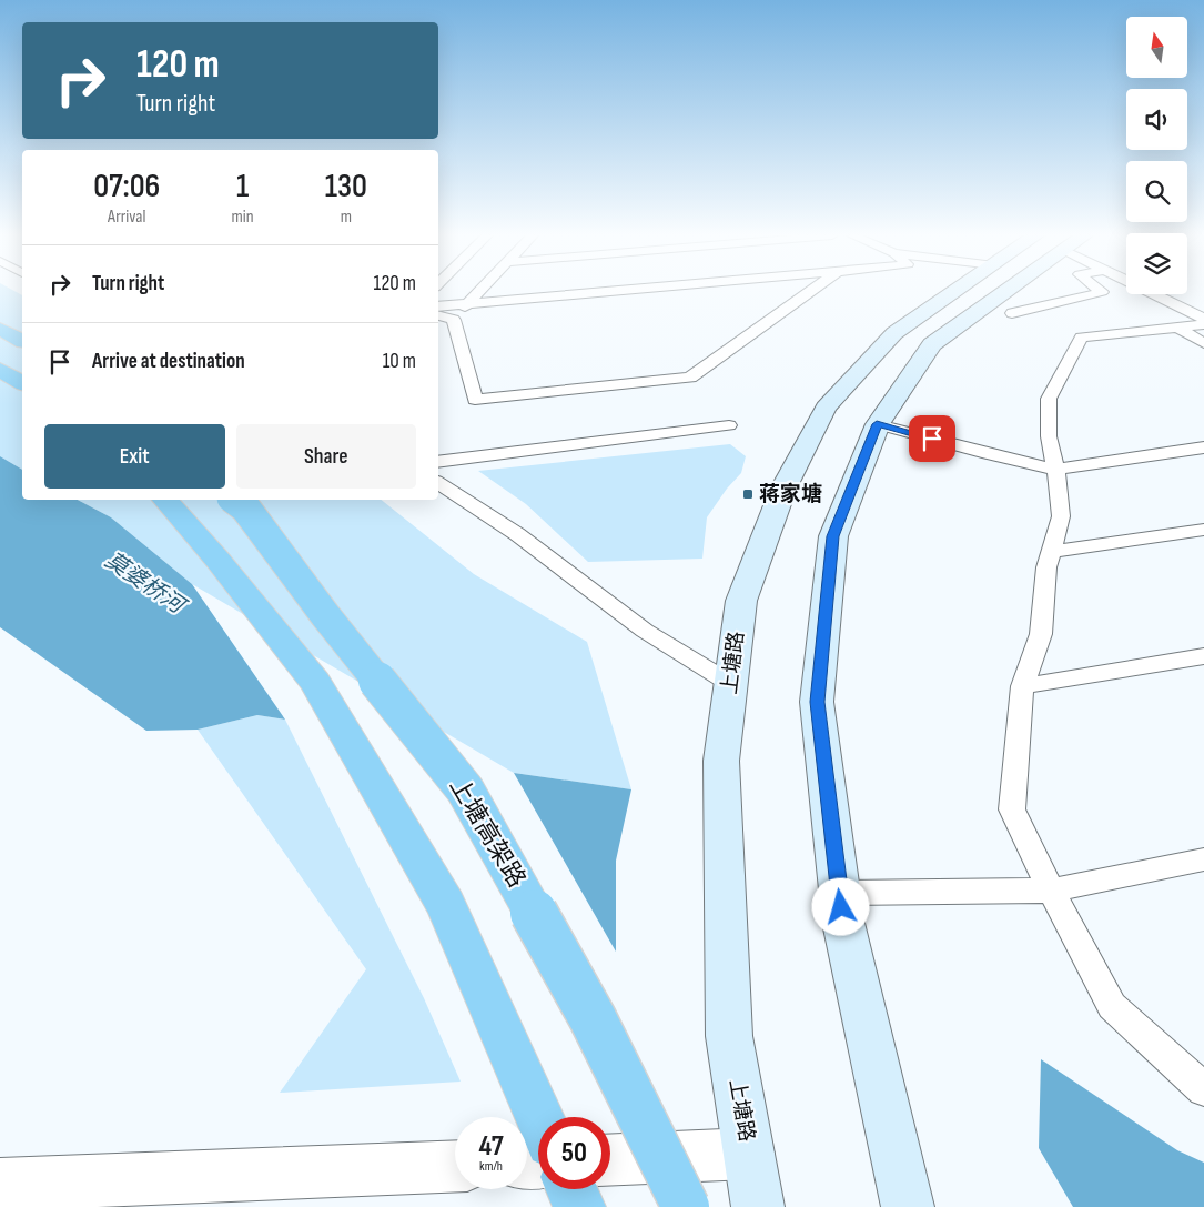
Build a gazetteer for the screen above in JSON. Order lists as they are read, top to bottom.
{
  "streets": {
    "highway": ["上塘高架路"],
    "main road": ["上塘路"]
  },
  "water": ["莫婆桥河"],
  "places": {
    "transit": ["蒋家塘"]
  },
  "north": "top",
  "page": {
    "turn": ["120 m", "Turn right"],
    "eta": [
      "07:06",
      "Arrival",
      "1",
      "min",
      "130",
      "m"
    ],
    "list": [
      {
        "name": "Turn right",
        "value": "120 m"
      },
      {
        "name": "Arrive at destination",
        "value": "10 m"
      }
    ],
    "buttons": ["Exit", "Share"],
    "speed": "47 km/h",
    "limit": "50"
  }
}
